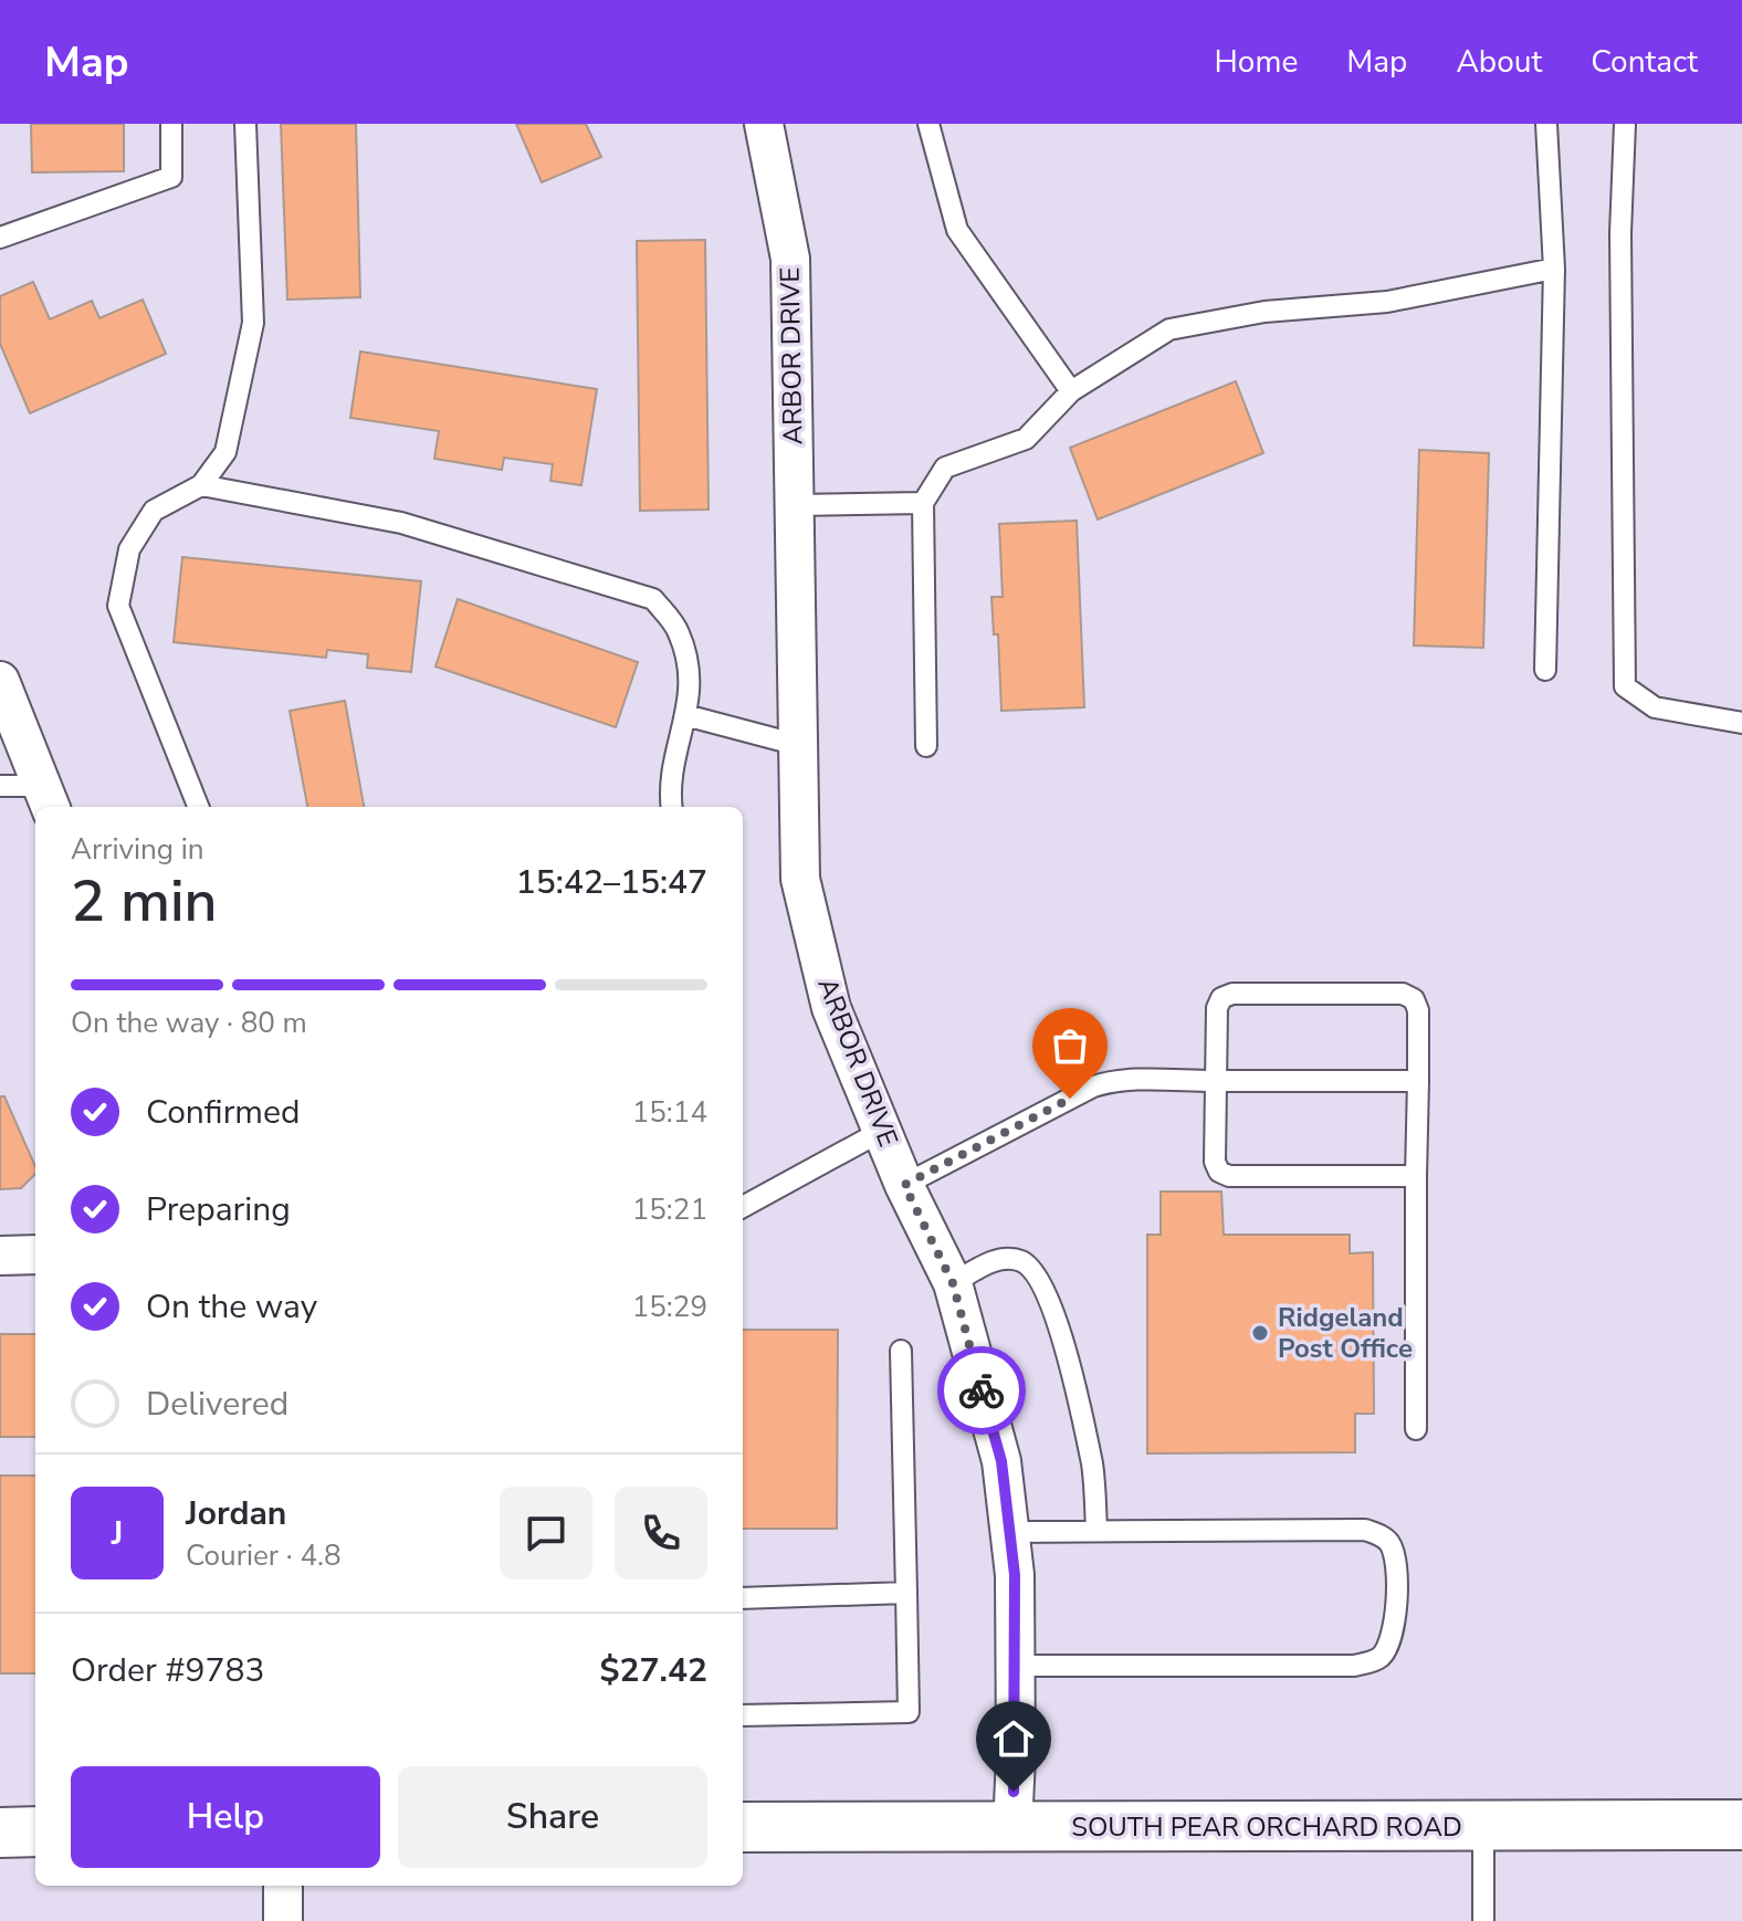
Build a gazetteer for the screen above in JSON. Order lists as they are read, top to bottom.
{
  "streets": {
    "street": ["ARBOR DRIVE", "SOUTH PEAR ORCHARD ROAD"]
  },
  "crossings": [
    ["ARBOR DRIVE", "SOUTH PEAR ORCHARD ROAD"]
  ],
  "places": ["Ridgeland Post Office"],
  "page": {
    "header": "Map",
    "nav": [
      "Home",
      "Map",
      "About",
      "Contact"
    ],
    "heading": ["2 min", "Arriving in", "15:42–15:47"],
    "panel": [
      "Jordan",
      "Courier · 4.8",
      "Order #9783",
      "$27.42"
    ],
    "bar": "On the way · 80 m",
    "list": [
      ["Confirmed", "15:14"],
      ["Preparing", "15:21"],
      ["On the way", "15:29"],
      "Delivered"
    ],
    "round": "J",
    "buttons": ["Help", "Share"]
  }
}
